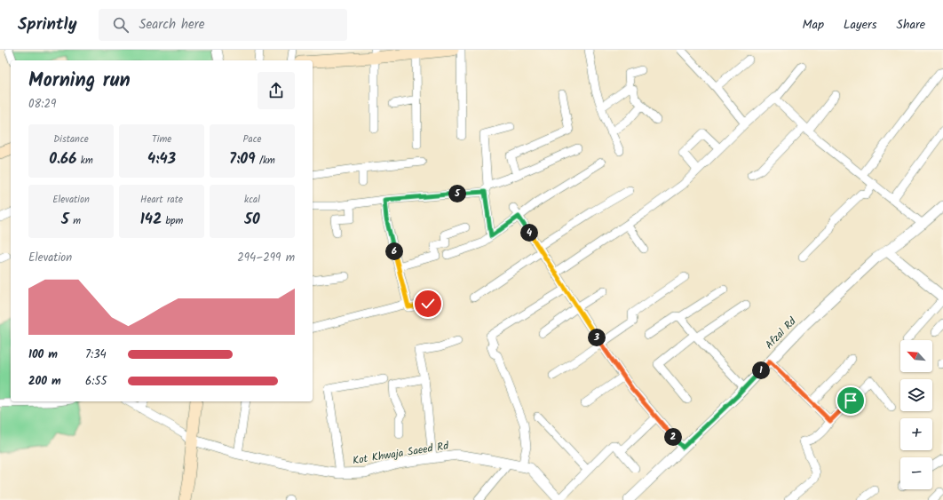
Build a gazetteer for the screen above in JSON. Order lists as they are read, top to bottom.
{
  "streets": {
    "street": ["Afzal Rd", "Kot Khwaja Saeed Rd"]
  },
  "north": "top left",
  "page": {
    "header": "Sprintly",
    "search": "Search here",
    "nav": ["Map", "Layers", "Share"],
    "heading": ["Morning run", "08:29"],
    "stats": [
      ["Distance", "0.66 km"],
      ["Time", "4:43"],
      ["Pace", "7:09 /km"],
      ["Elevation", "5 m"],
      ["Heart rate", "142 bpm"],
      ["kcal", "50"]
    ],
    "pins": [
      "5",
      "4",
      "6",
      "3",
      "1",
      "2"
    ],
    "chart": ["Elevation", "294–299 m"],
    "map_buttons": ["+", "−"],
    "list": [
      {
        "name": "100 m",
        "note": "7:34"
      },
      {
        "name": "200 m",
        "note": "6:55"
      }
    ]
  }
}
